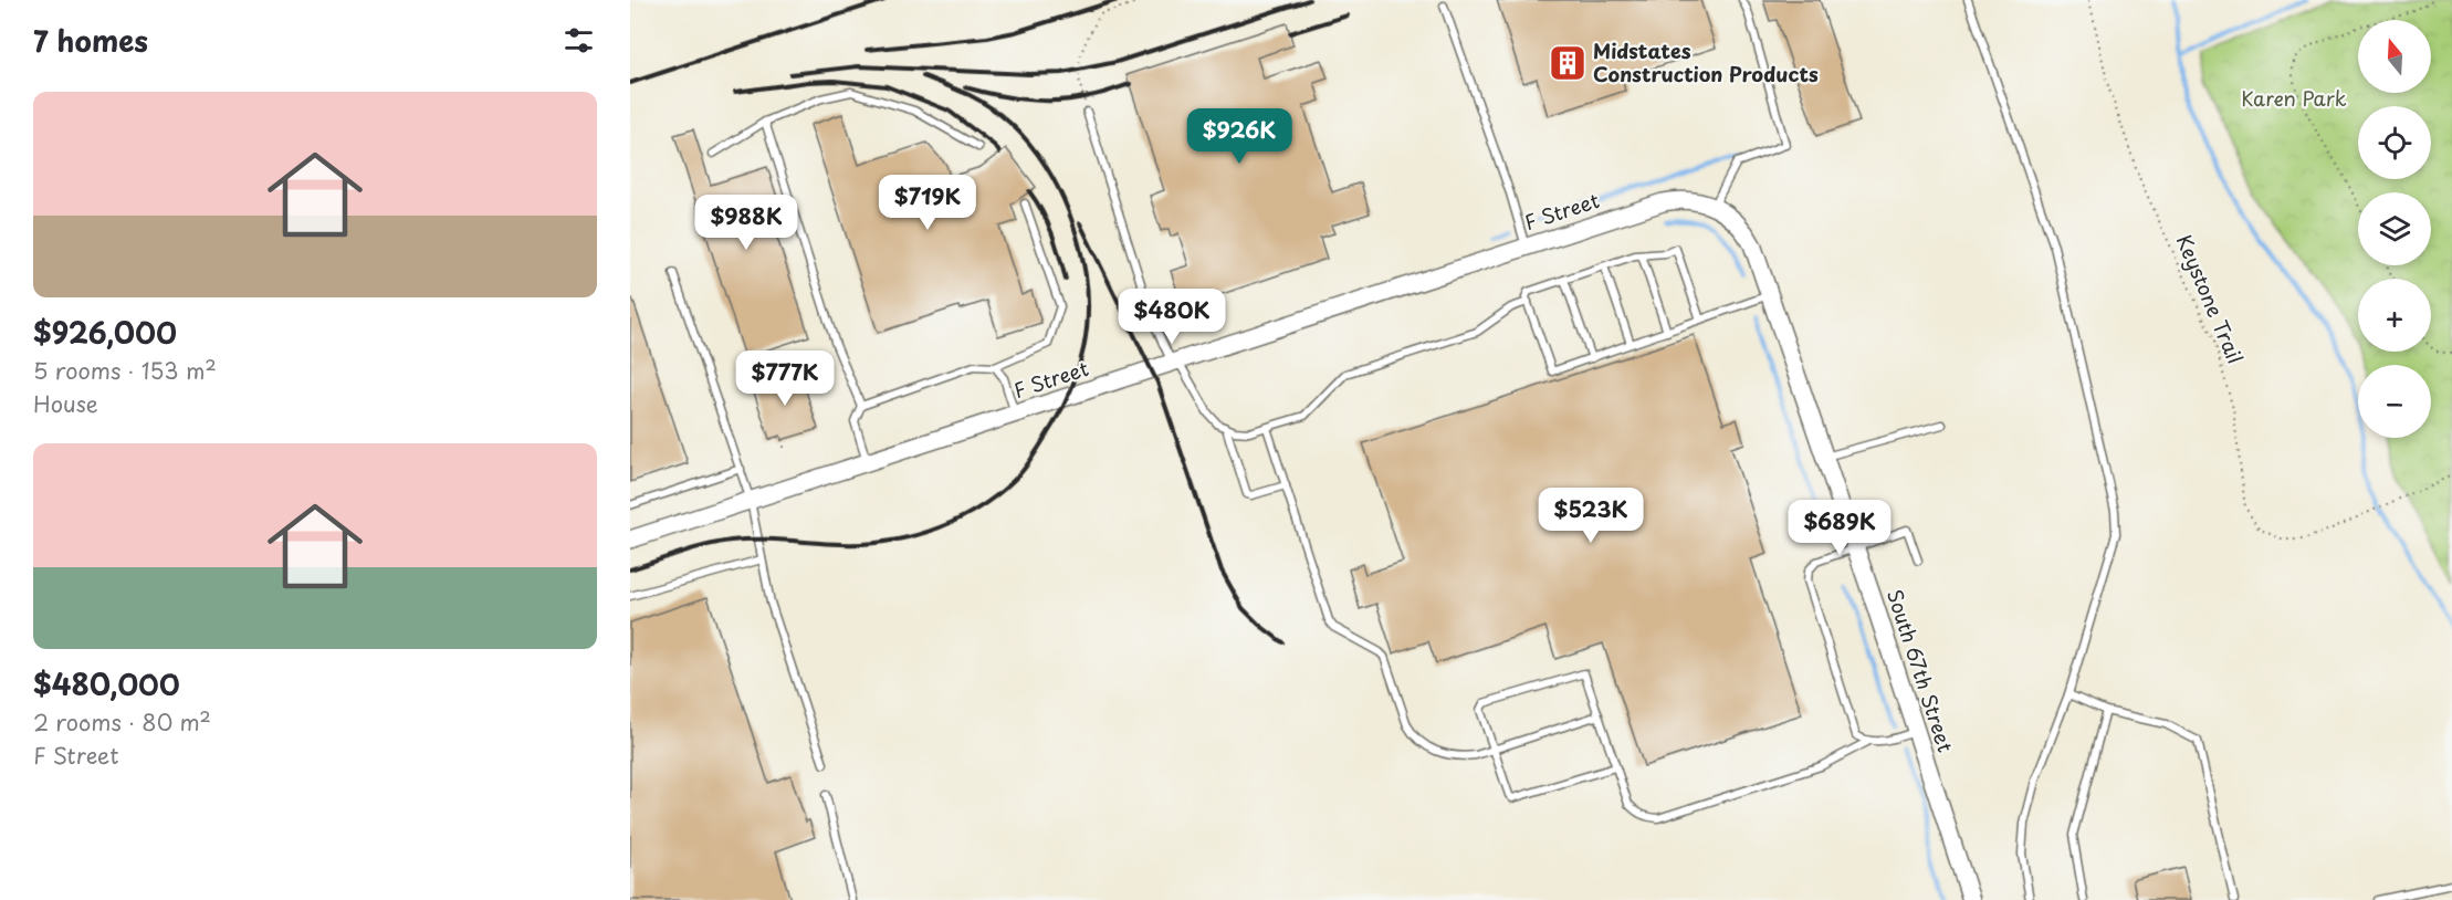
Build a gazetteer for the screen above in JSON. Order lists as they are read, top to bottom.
{
  "streets": {
    "street": ["F Street", "South 67th Street"],
    "path": ["Keystone Trail"]
  },
  "crossings": [
    ["F Street", "South 67th Street"]
  ],
  "parks": ["Karen Park"],
  "places": {
    "building": ["Midstates Construction Products"]
  },
  "north": "top",
  "page": {
    "heading": "7 homes",
    "map_buttons": ["+", "−"],
    "list": [
      {
        "name": "$926,000",
        "note": "5 rooms · 153 m² · House"
      },
      {
        "name": "$480,000",
        "note": "2 rooms · 80 m² · F Street"
      }
    ],
    "price": [
      "$926K",
      "$719K",
      "$988K",
      "$480K",
      "$777K",
      "$523K",
      "$689K"
    ]
  }
}
